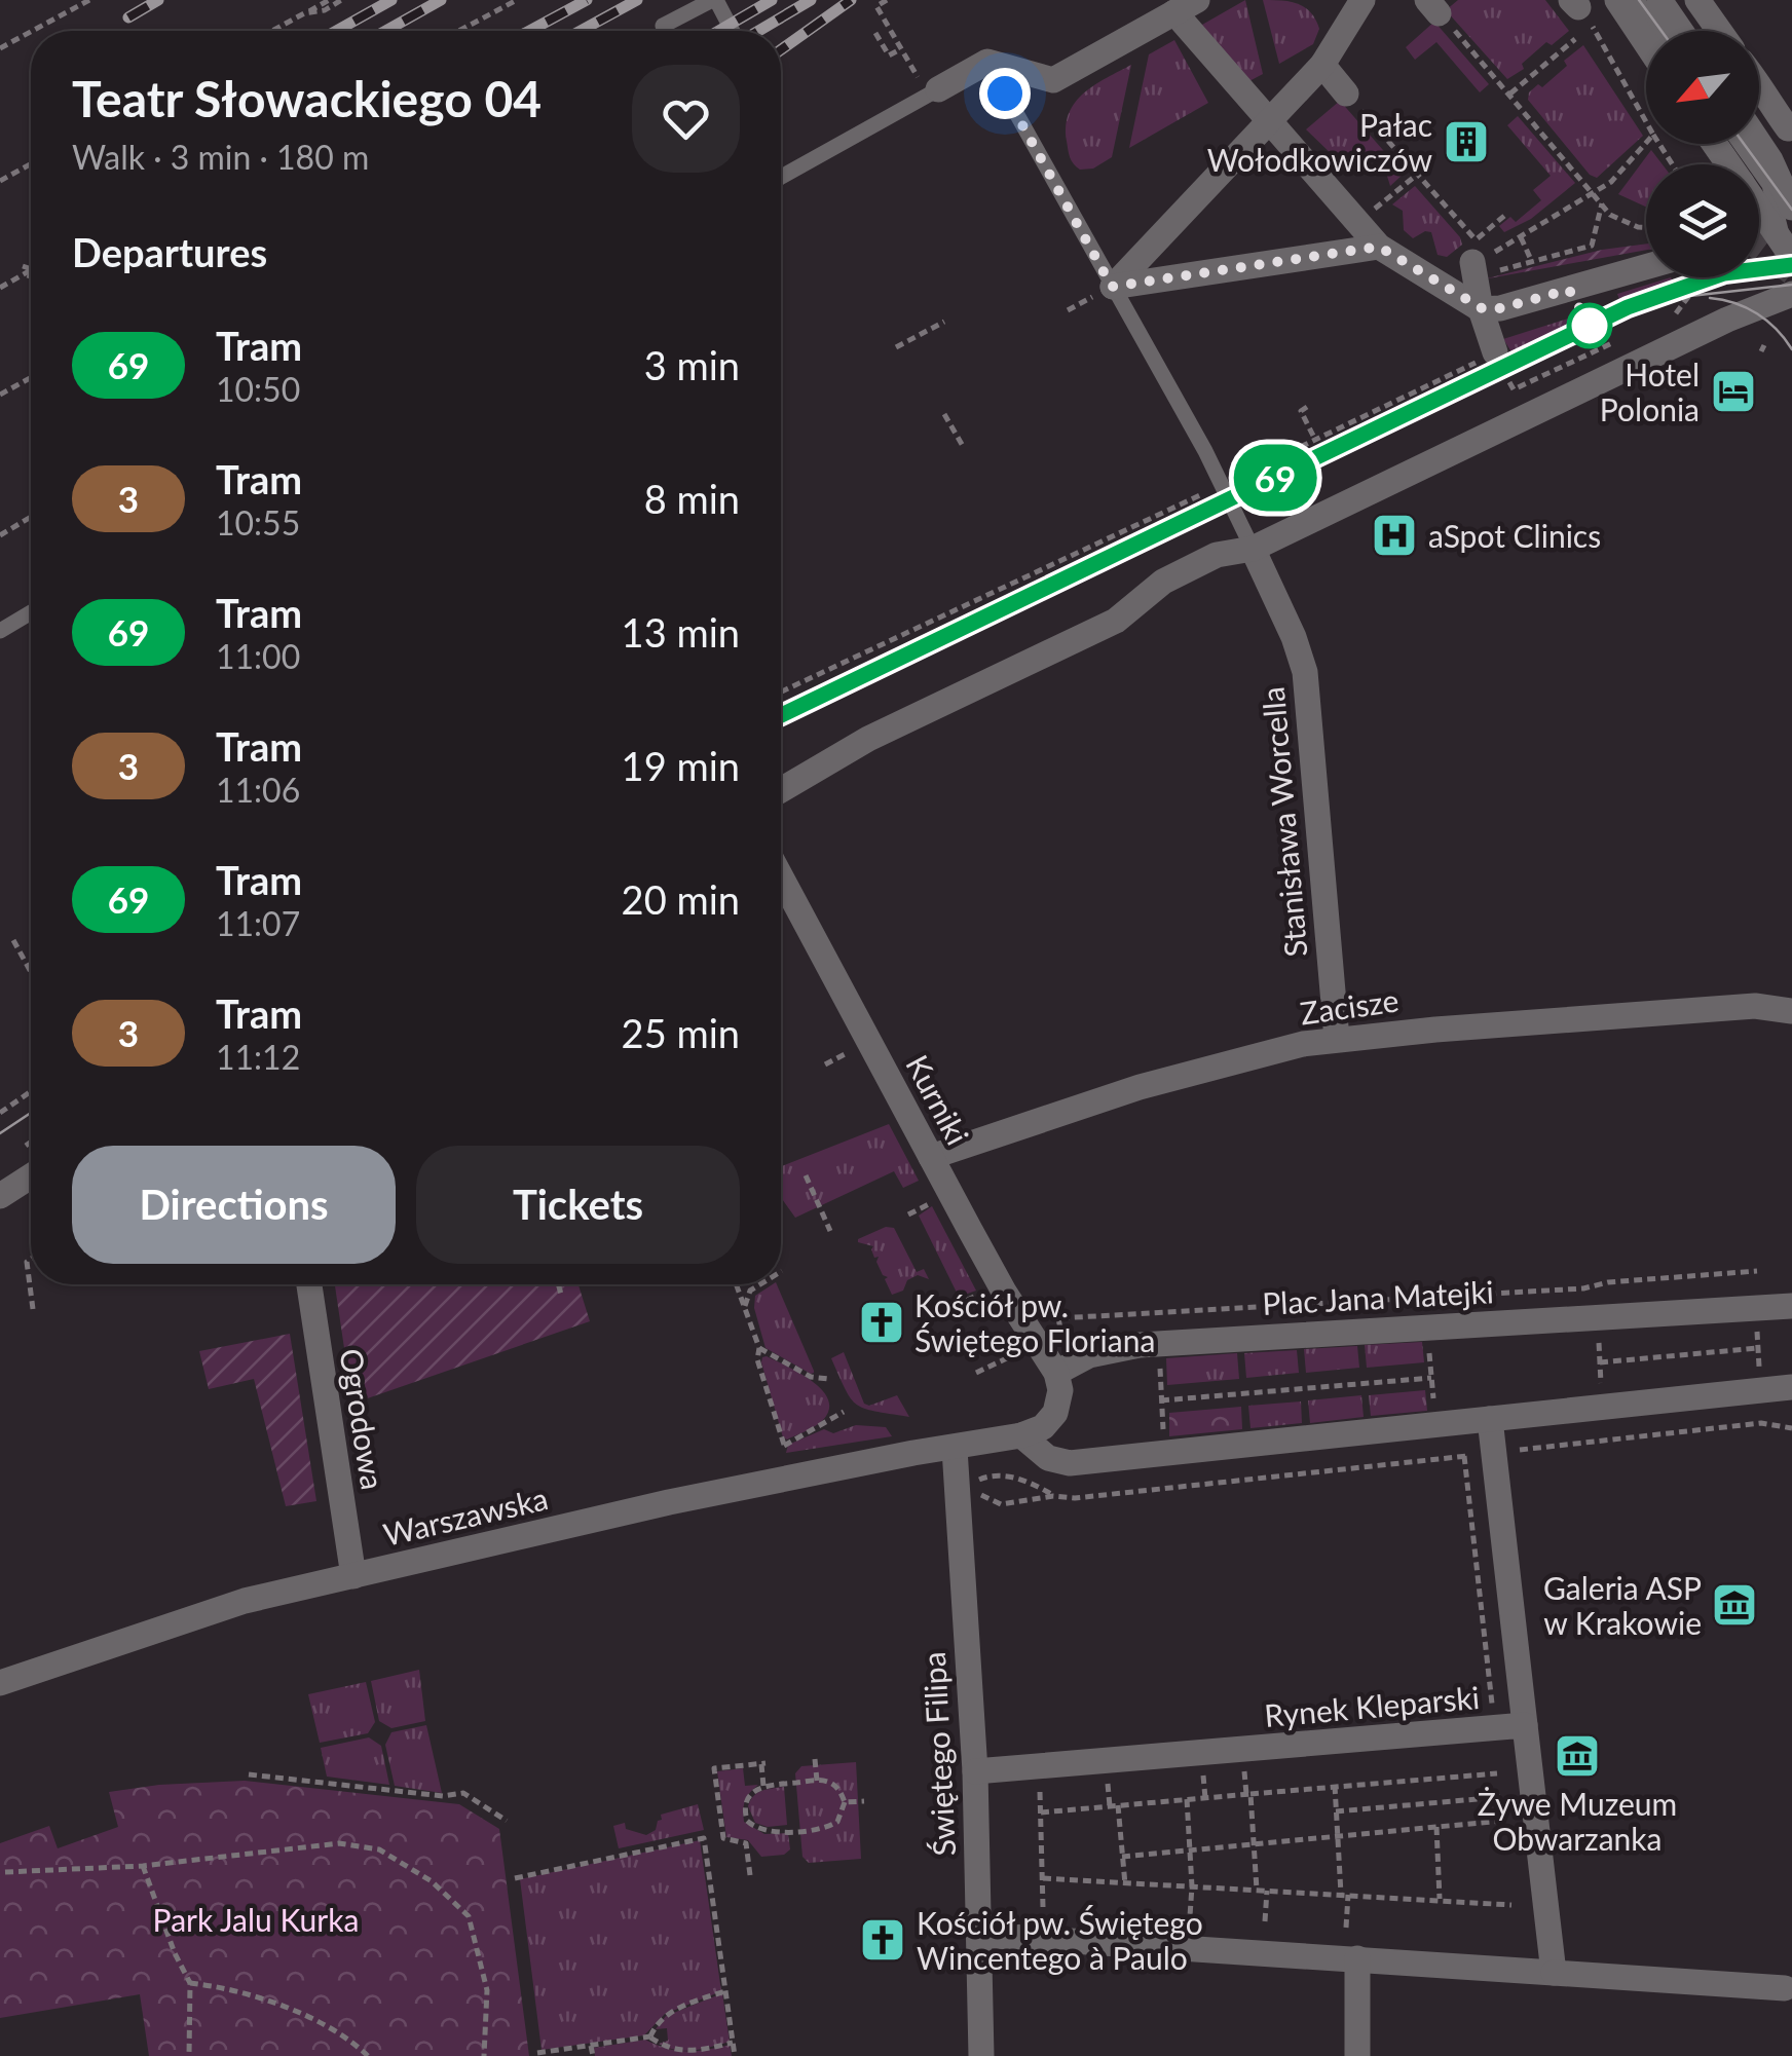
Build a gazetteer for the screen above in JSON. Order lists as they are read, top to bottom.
{
  "streets": {
    "street": [
      "Stanisława Worcella",
      "Zacisze",
      "Kurniki",
      "Plac Jana Matejki",
      "Ogrodowa",
      "Warszawska",
      "Rynek Kleparski",
      "Świętego Filipa"
    ]
  },
  "crossings": [
    ["Stanisława Worcella", "Zacisze"],
    ["Zacisze", "Kurniki"],
    ["Kurniki", "Plac Jana Matejki"],
    ["Ogrodowa", "Warszawska"],
    ["Warszawska", "Świętego Filipa"],
    ["Rynek Kleparski", "Świętego Filipa"]
  ],
  "parks": ["Park Jalu Kurka"],
  "places": {
    "building": ["Pałac Wołodkowiczów"],
    "hotel": ["Hotel Polonia"],
    "hospital": ["aSpot Clinics"],
    "church": ["Kościół pw. Świętego Floriana", "Kościół pw. Świętego Wincentego à Paulo"],
    "museum": ["Galeria ASP w Krakowie", "Żywe Muzeum Obwarzanka"]
  },
  "lines": ["tram line 69"],
  "north": "bottom left",
  "page": {
    "on_map": "69",
    "heading": [
      ["Teatr Słowackiego 04", "Walk · 3 min · 180 m"],
      "Departures"
    ],
    "list": [
      {
        "mark": "69",
        "name": "Tram",
        "note": "10:50",
        "value": "3 min"
      },
      {
        "mark": "3",
        "name": "Tram",
        "note": "10:55",
        "value": "8 min"
      },
      {
        "mark": "69",
        "name": "Tram",
        "note": "11:00",
        "value": "13 min"
      },
      {
        "mark": "3",
        "name": "Tram",
        "note": "11:06",
        "value": "19 min"
      },
      {
        "mark": "69",
        "name": "Tram",
        "note": "11:07",
        "value": "20 min"
      },
      {
        "mark": "3",
        "name": "Tram",
        "note": "11:12",
        "value": "25 min"
      }
    ],
    "buttons": ["Directions", "Tickets"]
  }
}
